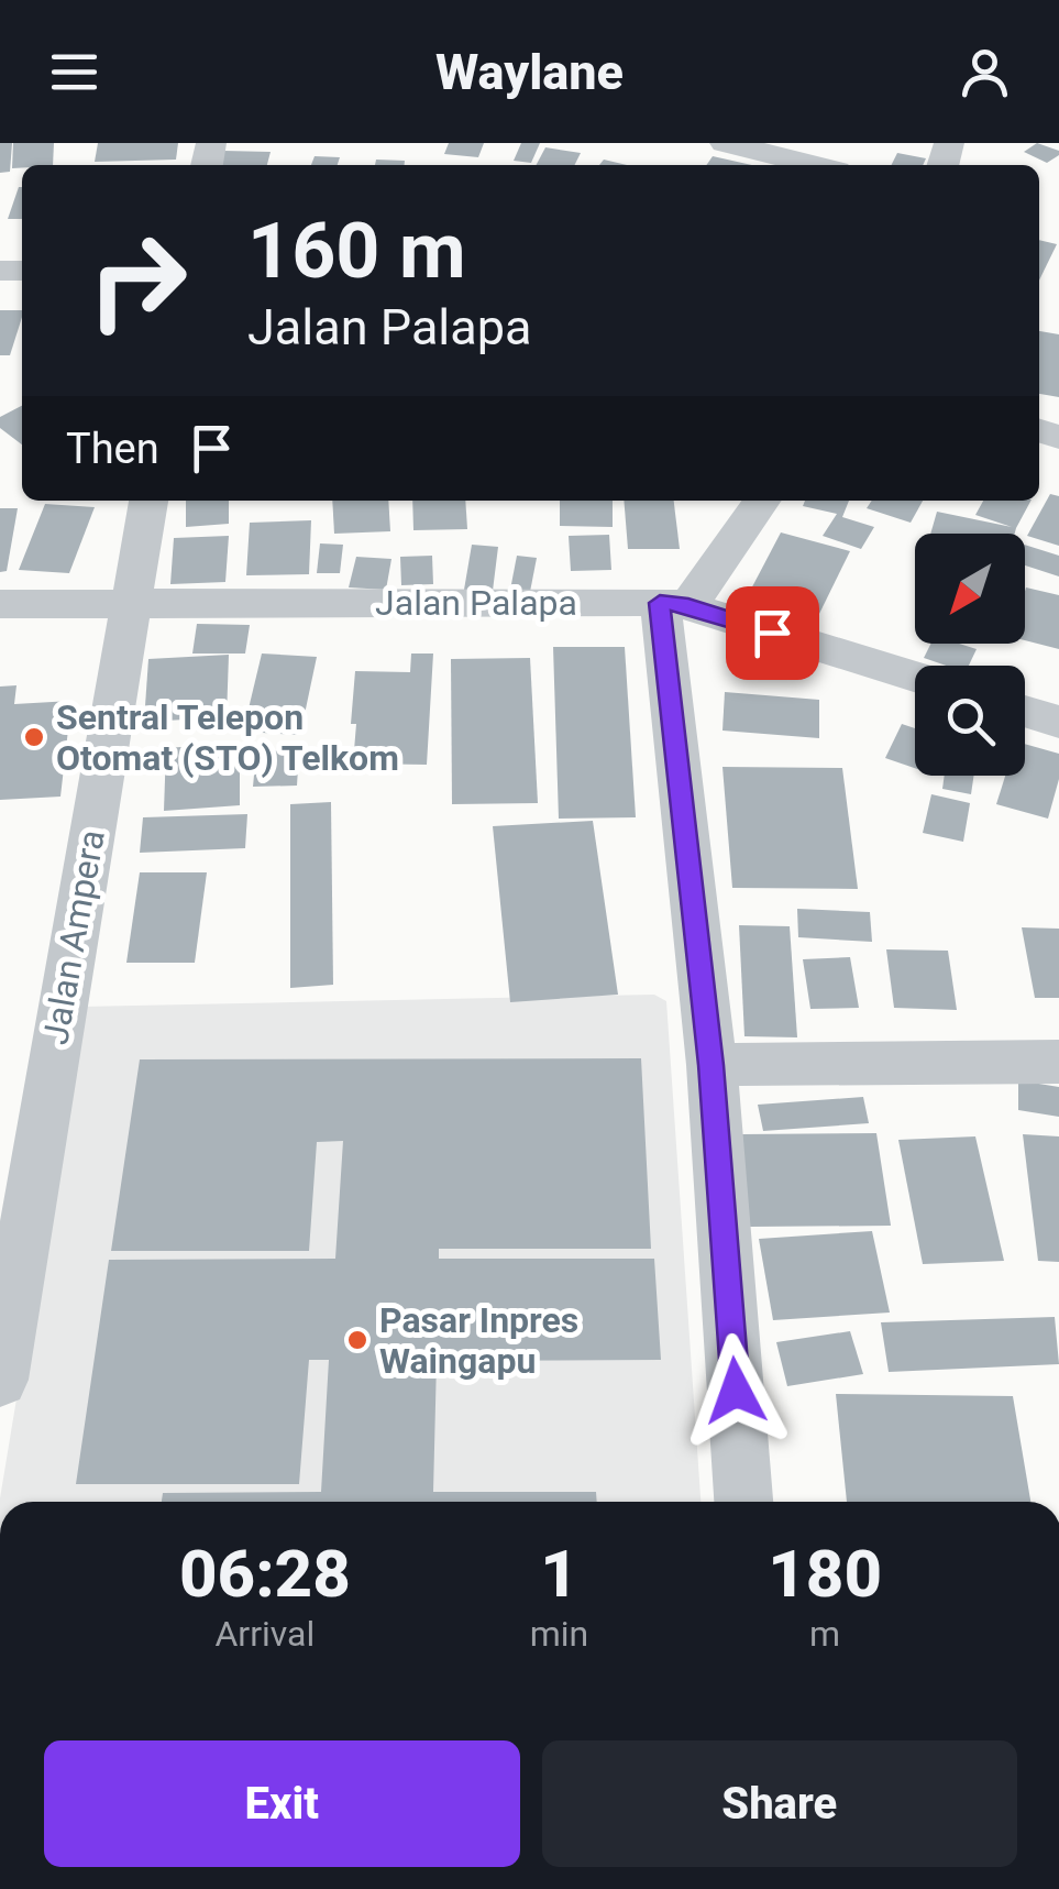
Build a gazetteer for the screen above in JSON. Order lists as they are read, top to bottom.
{
  "streets": {
    "street": ["Jalan Palapa", "Jalan Ampera"]
  },
  "crossings": [
    ["Jalan Palapa", "Jalan Ampera"]
  ],
  "places": ["Sentral Telepon Otomat (STO) Telkom", "Pasar Inpres Waingapu"],
  "north": "bottom left",
  "page": {
    "header": "Waylane",
    "turn": ["160 m", "Jalan Palapa"],
    "then": "Then",
    "eta": [
      "06:28",
      "Arrival",
      "1",
      "min",
      "180",
      "m"
    ],
    "buttons": ["Exit", "Share"]
  }
}
